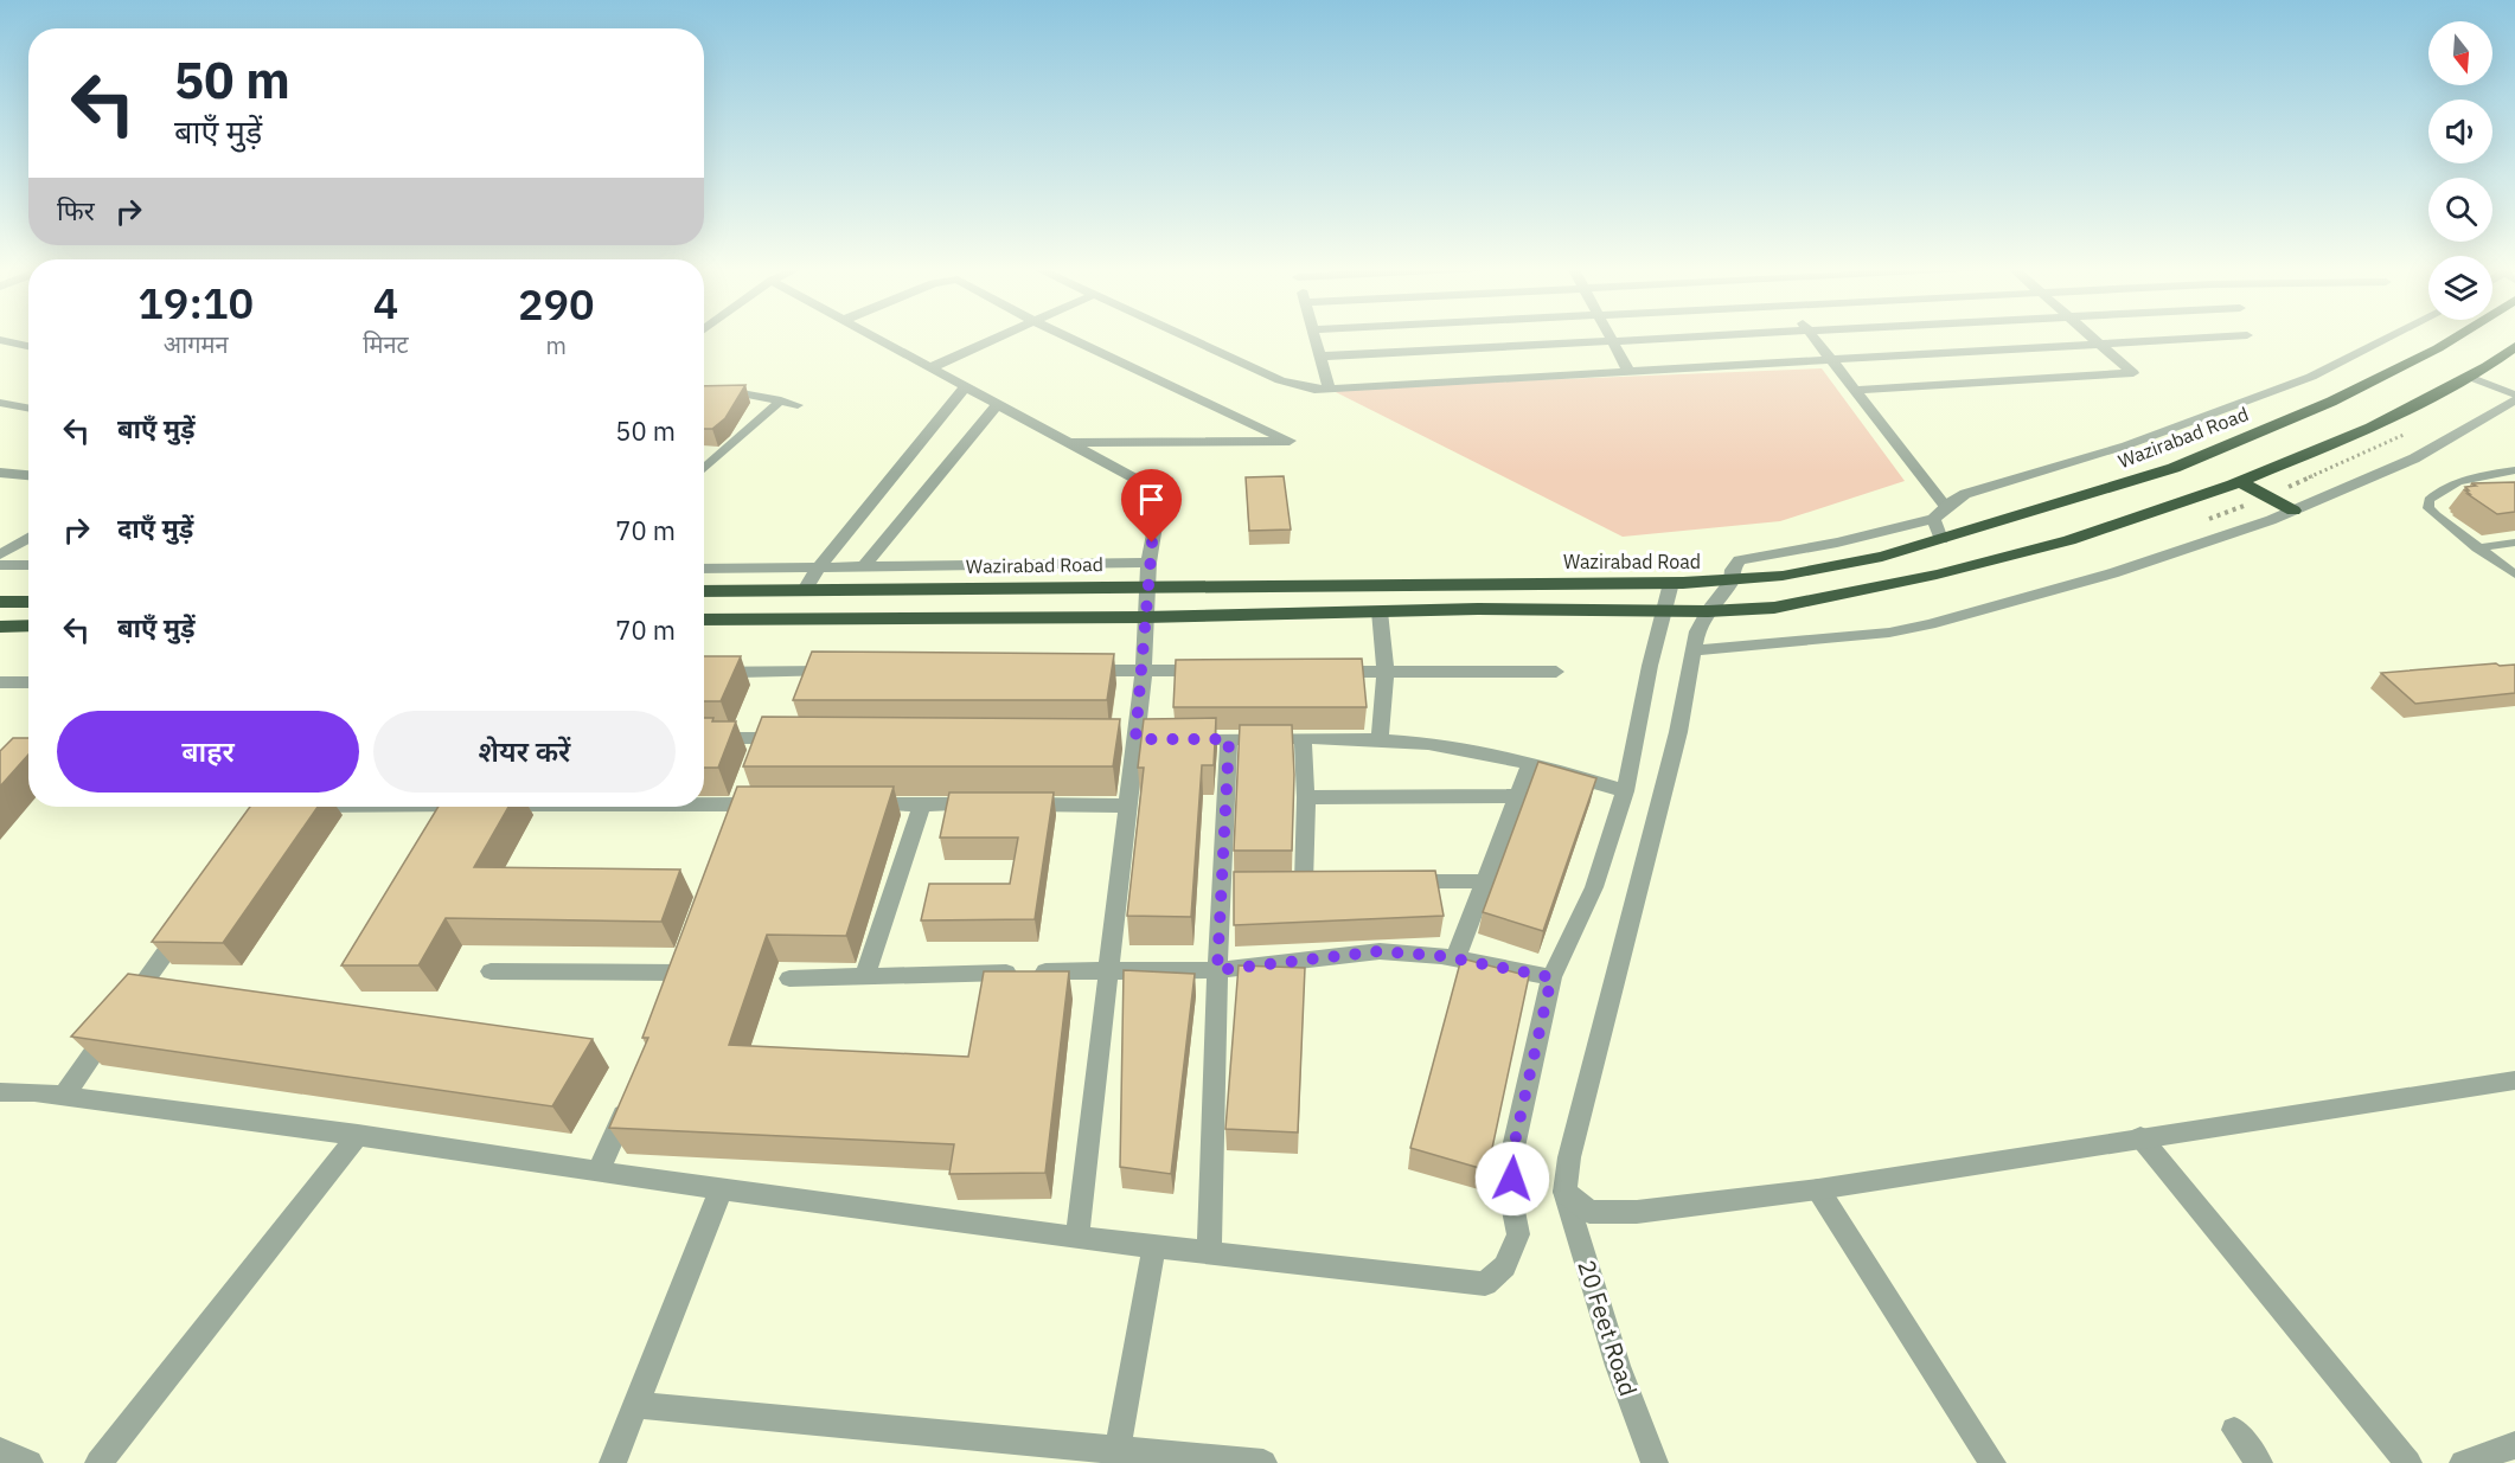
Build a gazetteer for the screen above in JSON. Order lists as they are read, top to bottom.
{
  "streets": {
    "highway": ["Wazirabad Road"],
    "street": ["20 Feet Road"]
  },
  "north": "bottom",
  "page": {
    "turn": ["50 m", "बाएँ मुड़ें"],
    "then": "फिर",
    "eta": [
      "19:10",
      "आगमन",
      "4",
      "मिनट",
      "290",
      "m"
    ],
    "list": [
      {
        "name": "बाएँ मुड़ें",
        "value": "50 m"
      },
      {
        "name": "दाएँ मुड़ें",
        "value": "70 m"
      },
      {
        "name": "बाएँ मुड़ें",
        "value": "70 m"
      }
    ],
    "buttons": ["बाहर", "शेयर करें"]
  }
}
